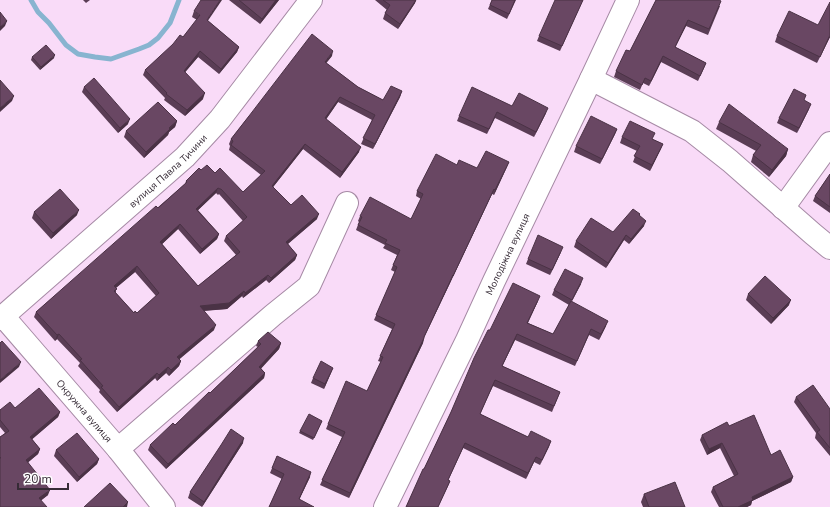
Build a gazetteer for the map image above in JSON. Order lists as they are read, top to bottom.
{
  "streets": {
    "street": ["вулиця Павла Тичини", "Молодіжна вулиця", "Окружна вулиця"]
  },
  "crossings": [
    ["вулиця Павла Тичини", "Окружна вулиця"]
  ],
  "scale_bar": "20 m"
}
